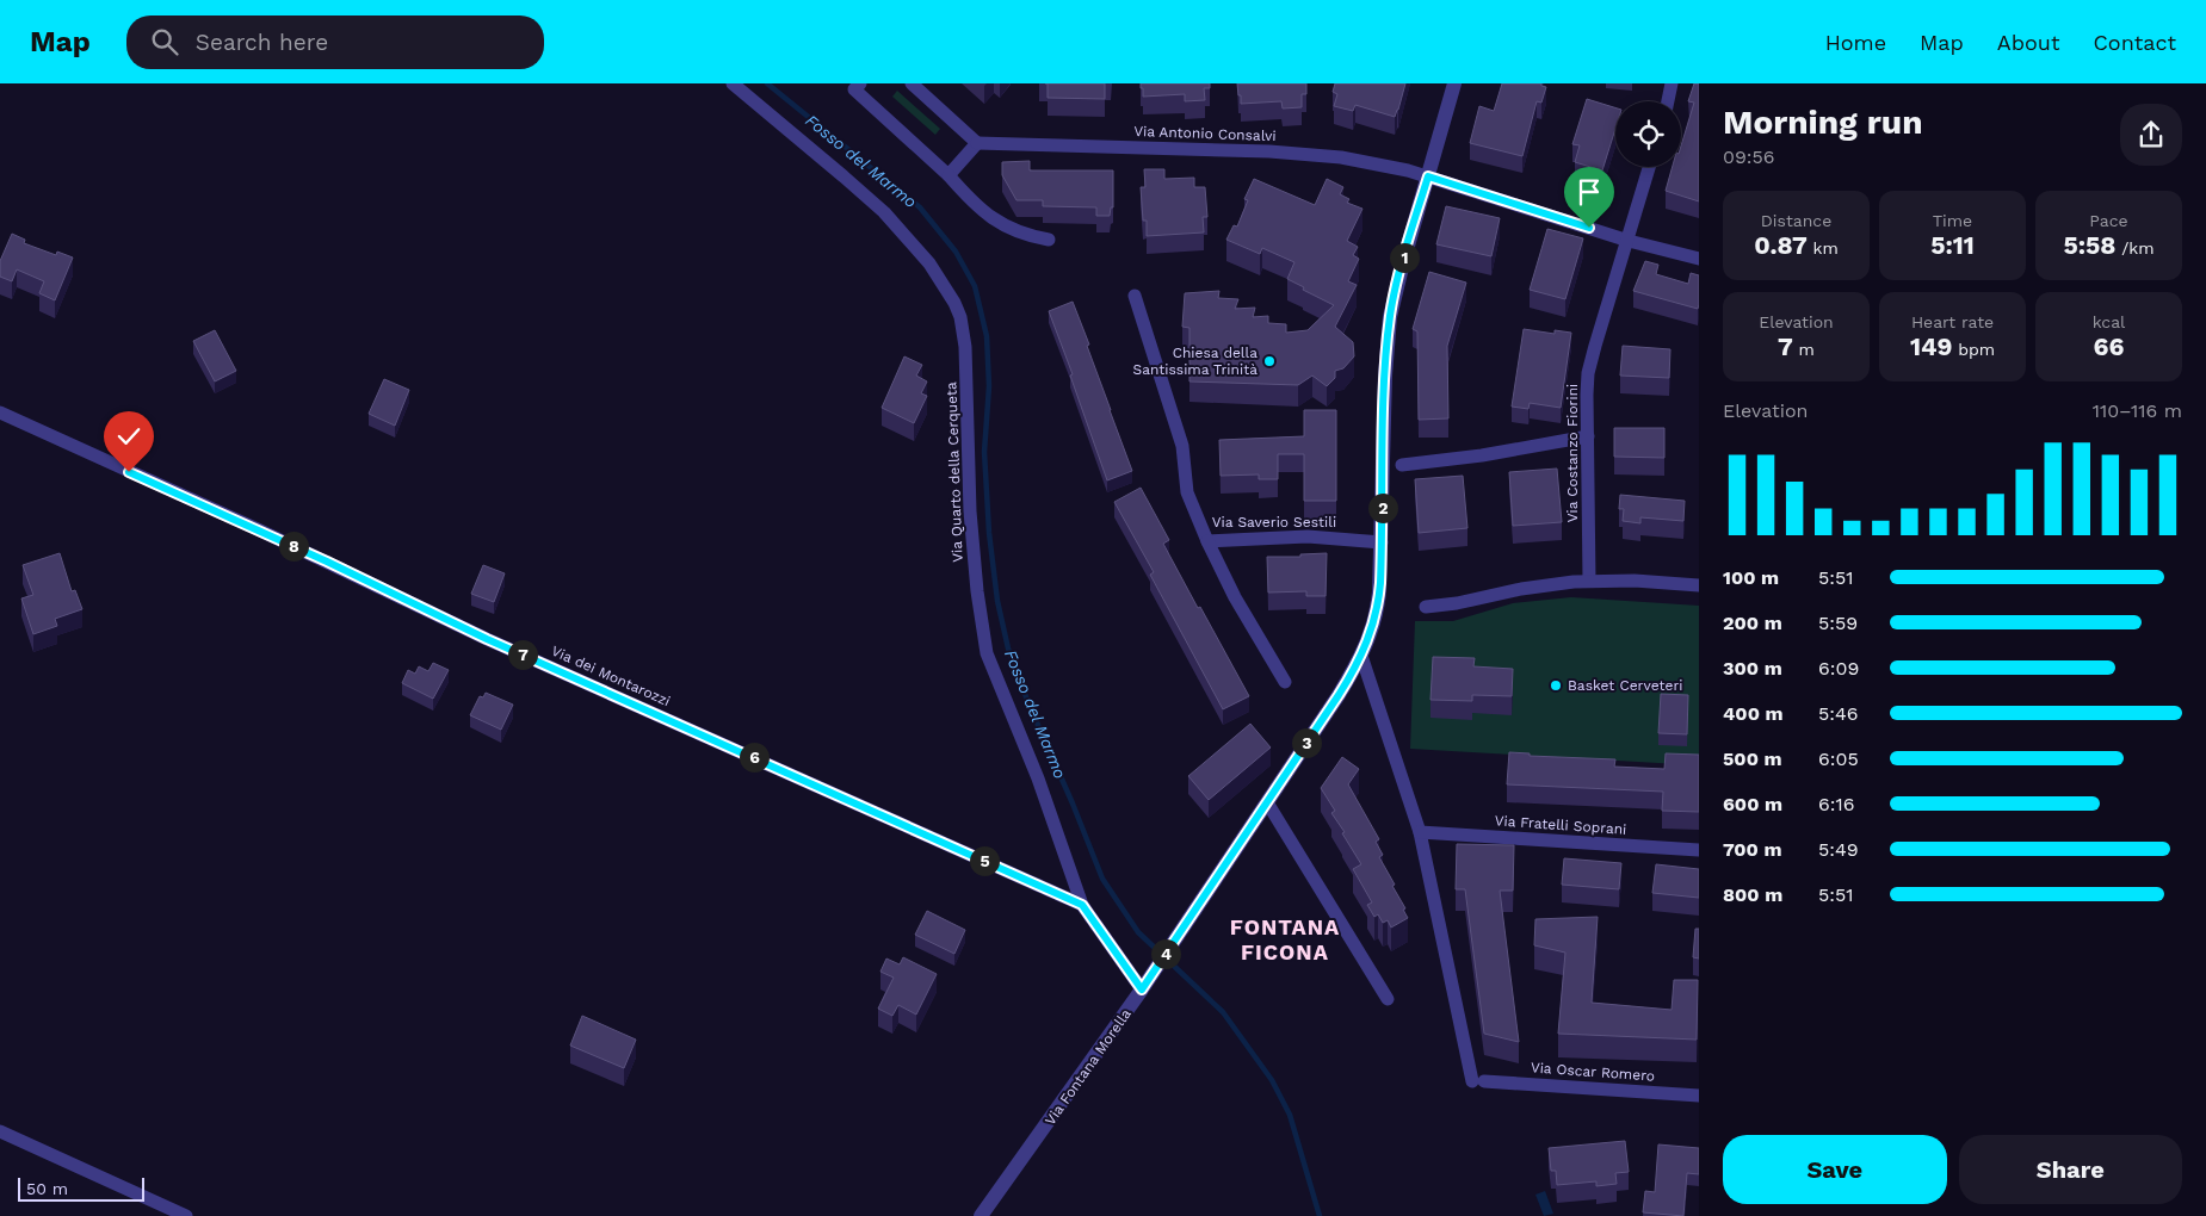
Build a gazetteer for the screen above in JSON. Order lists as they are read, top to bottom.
{
  "streets": {
    "street": [
      "Via Antonio Consalvi",
      "Via Costanzo Fiorini",
      "Via Quarto della Cerqueta",
      "Via Saverio Sestili",
      "Via dei Montarozzi",
      "Via Fratelli Soprani",
      "Via Fontana Morella",
      "Via Oscar Romero"
    ]
  },
  "crossings": [
    ["Via Antonio Consalvi", "Via Costanzo Fiorini"],
    ["Via Antonio Consalvi", "Via Fontana Morella"],
    ["Via Quarto della Cerqueta", "Via dei Montarozzi"],
    ["Via Quarto della Cerqueta", "Via Fontana Morella"],
    ["Via Saverio Sestili", "Via Fontana Morella"],
    ["Via Fratelli Soprani", "Via Oscar Romero"]
  ],
  "districts": ["FONTANA FICONA"],
  "water": ["Fosso del Marmo"],
  "places": ["Chiesa della Santissima Trinità", "Basket Cerveteri"],
  "scale_bar": "50 m",
  "page": {
    "header": "Map",
    "search": "Search here",
    "nav": [
      "Home",
      "Map",
      "About",
      "Contact"
    ],
    "heading": ["Morning run", "09:56"],
    "stats": [
      ["Distance", "0.87 km"],
      ["Time", "5:11"],
      ["Pace", "5:58 /km"],
      ["Elevation", "7 m"],
      ["Heart rate", "149 bpm"],
      ["kcal", "66"]
    ],
    "pins": [
      "1",
      "2",
      "8",
      "7",
      "3",
      "6",
      "5",
      "4"
    ],
    "chart": ["Elevation", "110–116 m"],
    "list": [
      {
        "name": "100 m",
        "note": "5:51"
      },
      {
        "name": "200 m",
        "note": "5:59"
      },
      {
        "name": "300 m",
        "note": "6:09"
      },
      {
        "name": "400 m",
        "note": "5:46"
      },
      {
        "name": "500 m",
        "note": "6:05"
      },
      {
        "name": "600 m",
        "note": "6:16"
      },
      {
        "name": "700 m",
        "note": "5:49"
      },
      {
        "name": "800 m",
        "note": "5:51"
      }
    ],
    "buttons": ["Save", "Share"],
    "scale": "50 m"
  }
}
